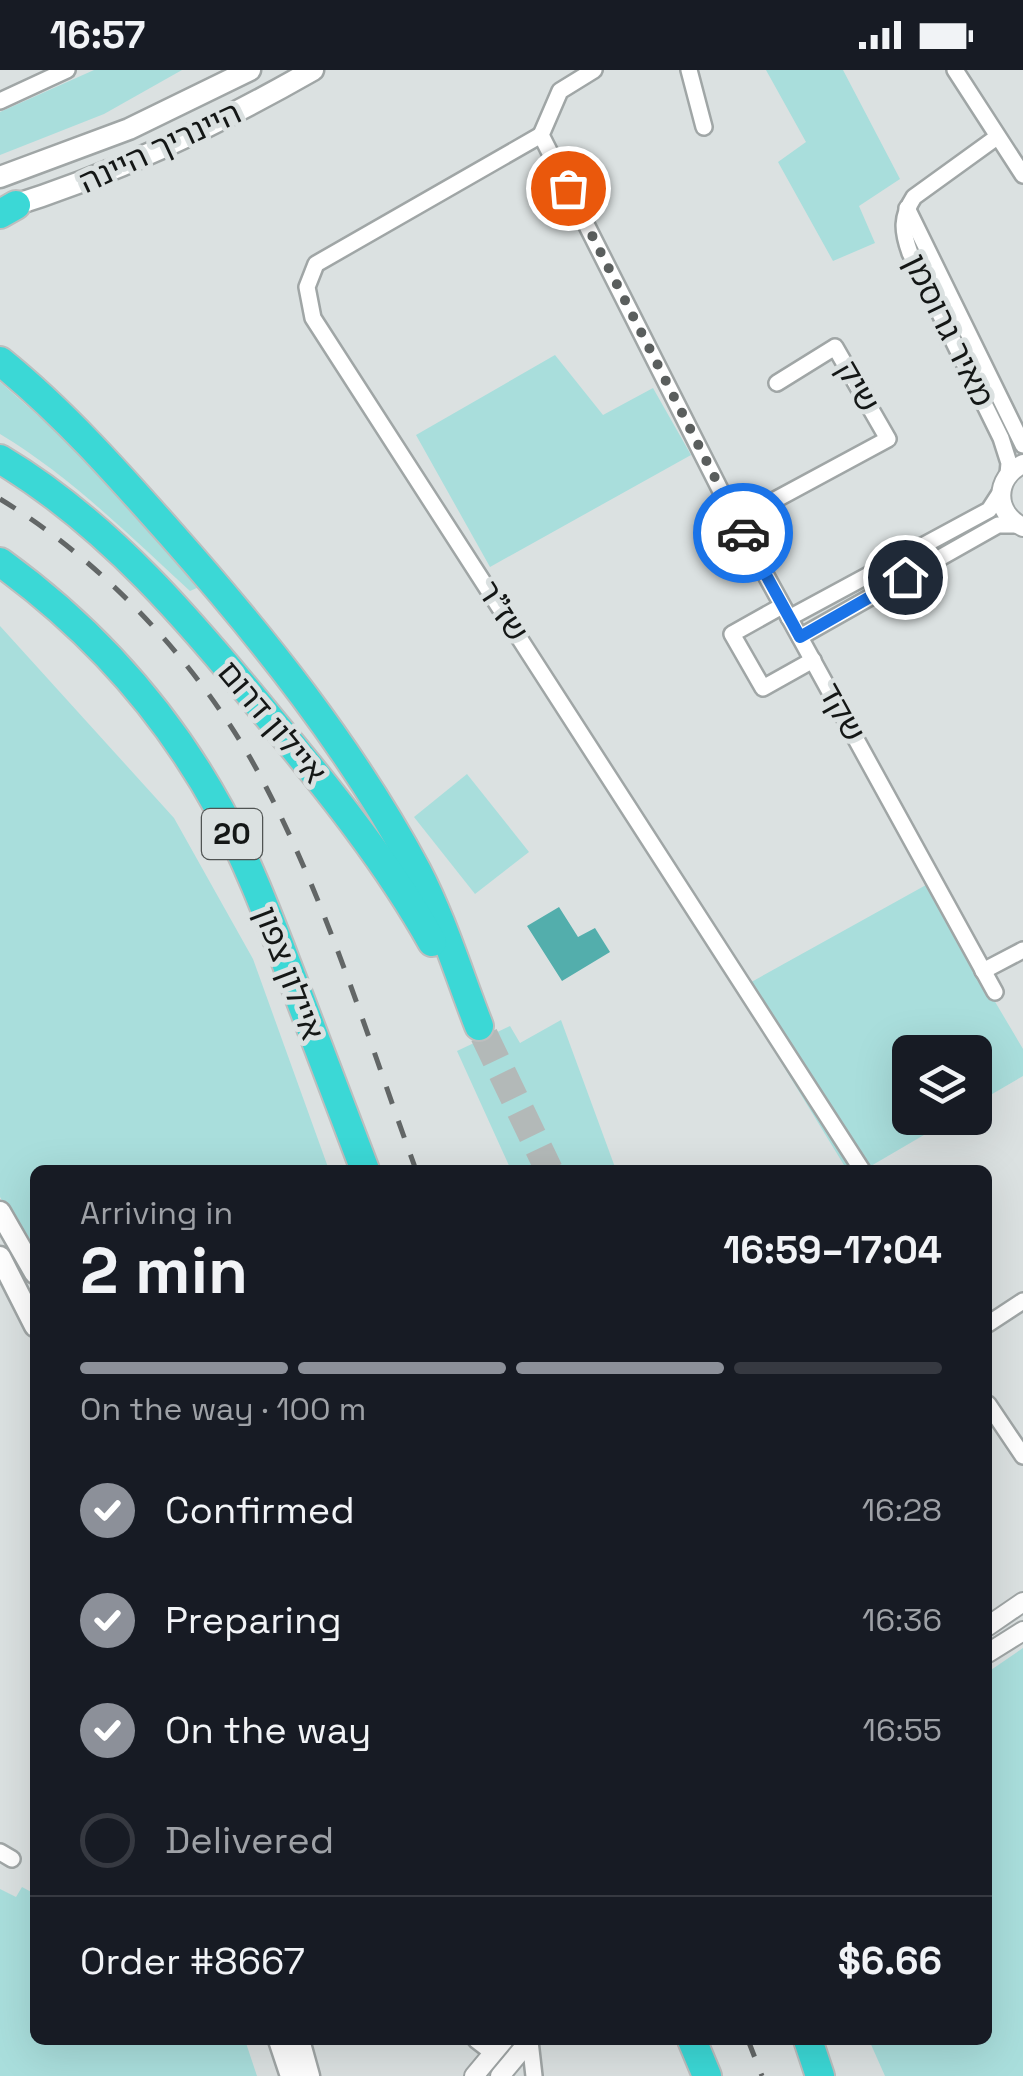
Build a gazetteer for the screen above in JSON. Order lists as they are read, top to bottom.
{
  "streets": {
    "highway": ["איילון דרום", "20", "איילון צפון"],
    "main road": ["היינריך היינה"],
    "street": [
      "מאיר גרוסמן",
      "שיק",
      "שז\"ר",
      "שקד"
    ]
  },
  "crossings": [
    ["שיק", "שקד"],
    ["שז\"ר", "שקד"]
  ],
  "page": {
    "status": "16:57",
    "heading": ["2 min", "Arriving in", "16:59–17:04"],
    "panel": ["Order #8667", "$6.66"],
    "bar": "On the way · 100 m",
    "list": [
      ["Confirmed", "16:28"],
      ["Preparing", "16:36"],
      ["On the way", "16:55"],
      "Delivered"
    ]
  }
}
